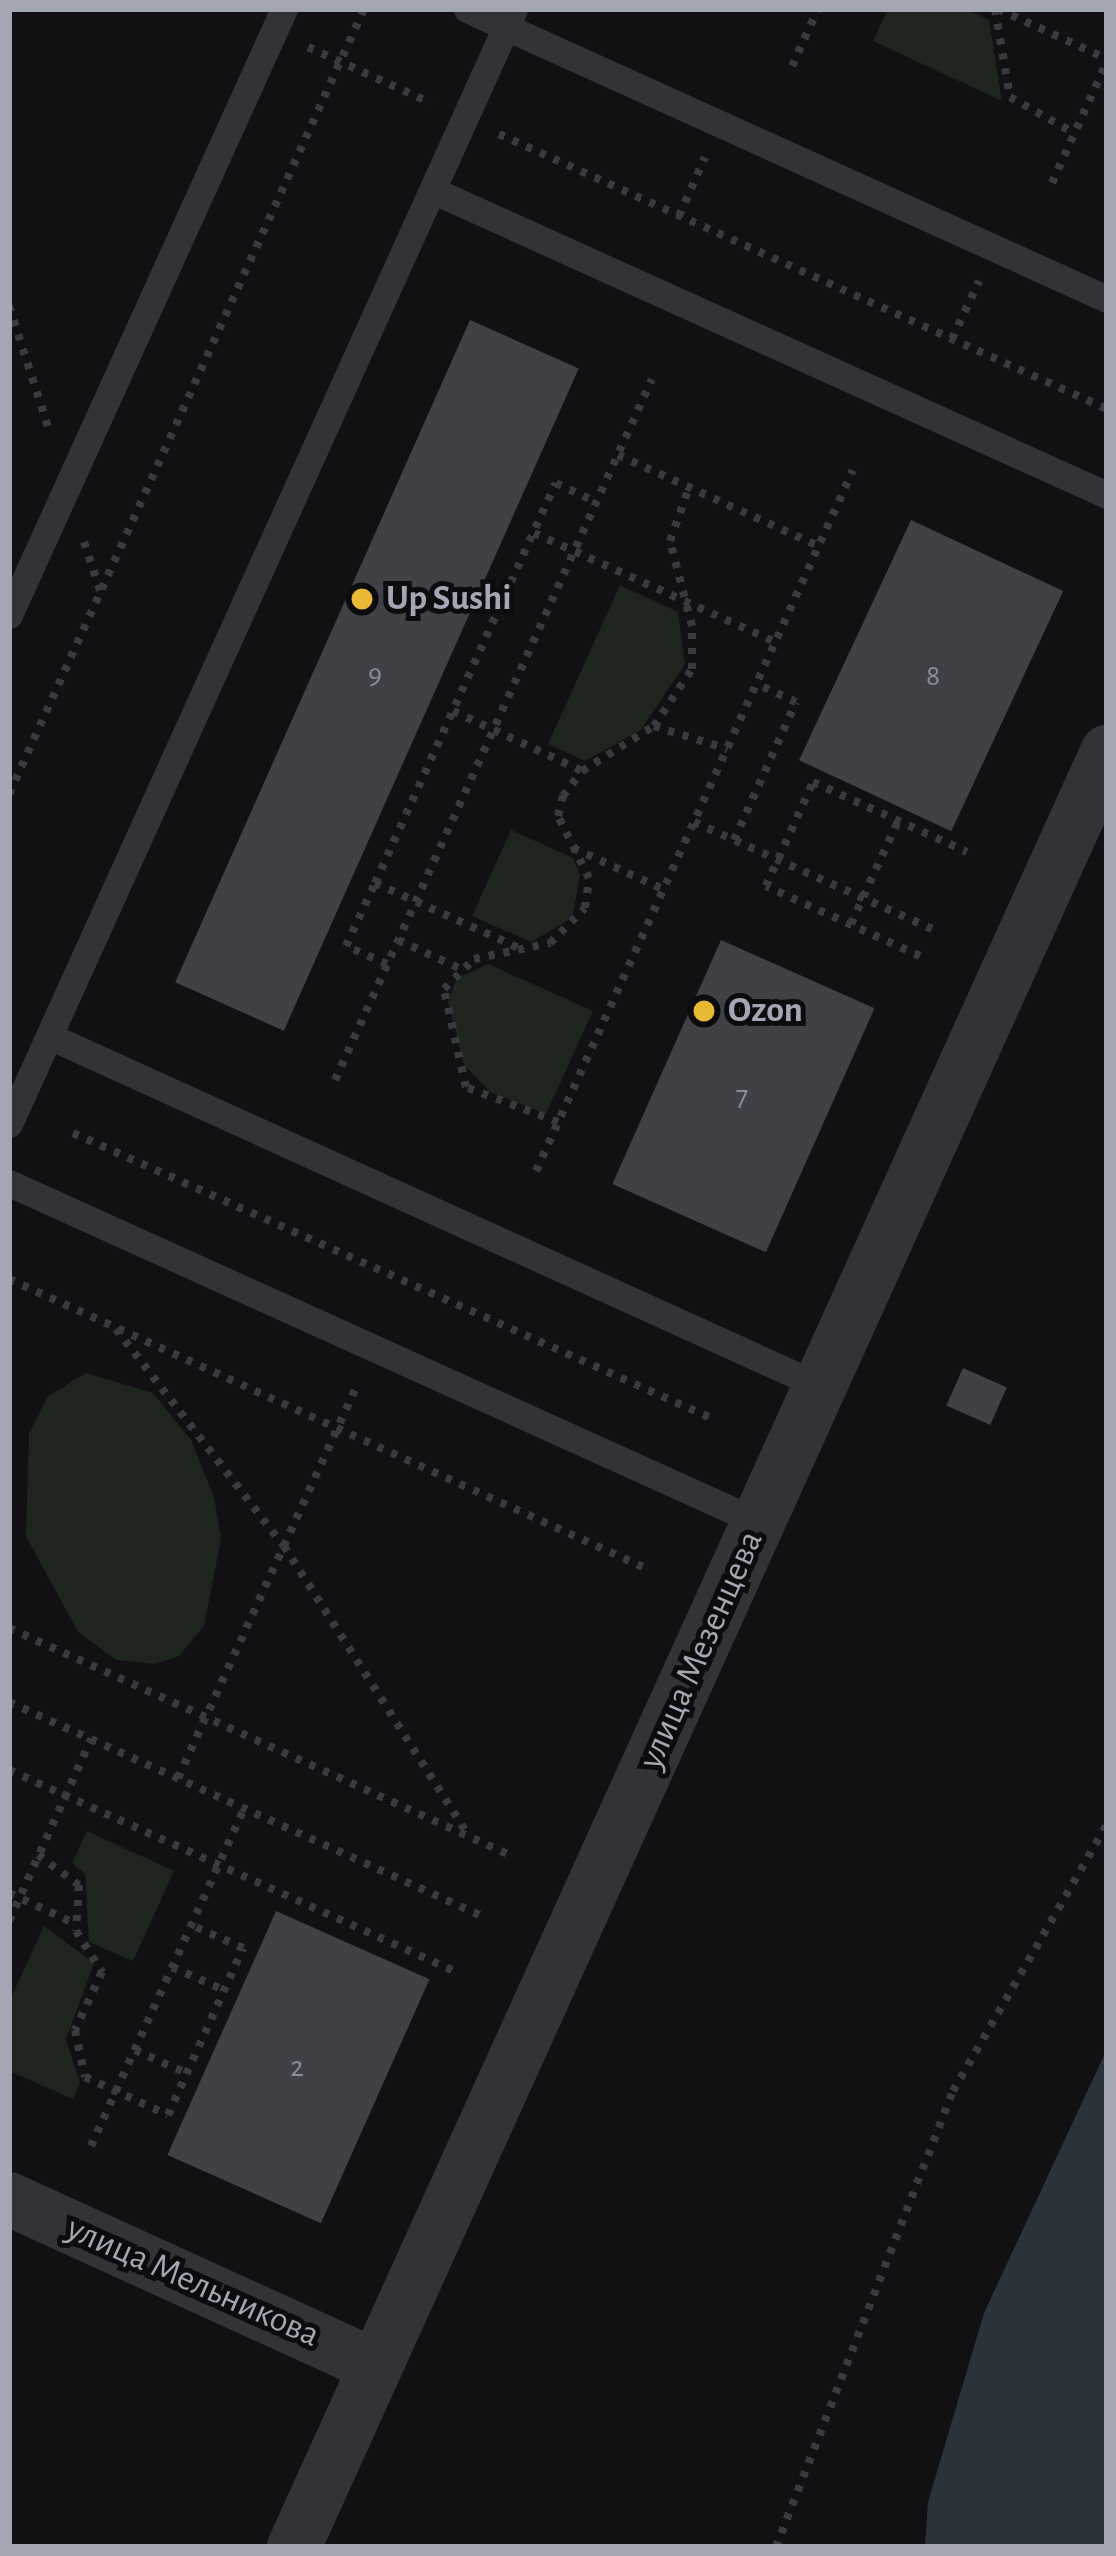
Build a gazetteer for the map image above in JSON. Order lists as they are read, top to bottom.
{
  "streets": {
    "street": ["улица Мезенцева", "улица Мельникова"]
  },
  "crossings": [
    ["улица Мезенцева", "улица Мельникова"]
  ],
  "places": ["Up Sushi", "Ozon"],
  "house_numbers": [
    "9",
    "8",
    "7",
    "2"
  ]
}
